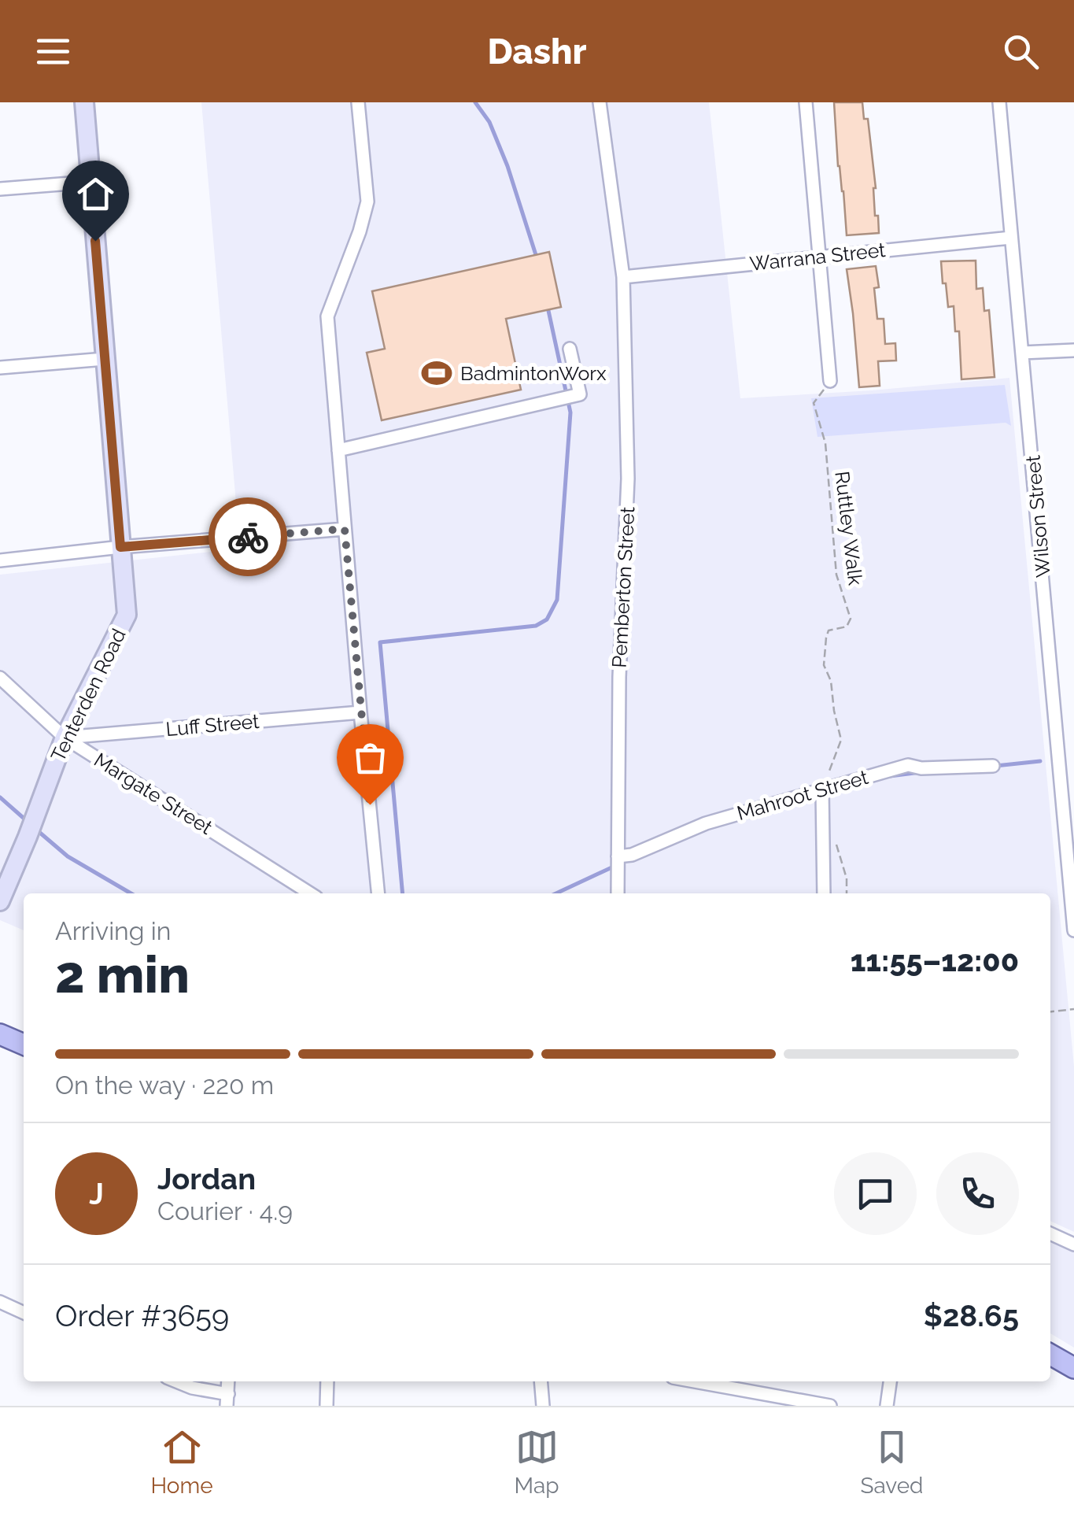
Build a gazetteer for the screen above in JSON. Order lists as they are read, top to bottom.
{
  "streets": {
    "street": [
      "Warrana Street",
      "Wilson Street",
      "Pemberton Street",
      "Tenterden Road",
      "Luff Street",
      "Margate Street",
      "Mahroot Street"
    ],
    "path": ["Ruttley Walk"]
  },
  "crossings": [
    ["Warrana Street", "Wilson Street"],
    ["Warrana Street", "Pemberton Street"],
    ["Ruttley Walk", "Mahroot Street"],
    ["Pemberton Street", "Mahroot Street"],
    ["Tenterden Road", "Luff Street"],
    ["Tenterden Road", "Margate Street"],
    ["Luff Street", "Margate Street"]
  ],
  "places": {
    "sports": ["BadmintonWorx"]
  },
  "page": {
    "header": "Dashr",
    "heading": ["2 min", "Arriving in", "11:55–12:00"],
    "panel": [
      "Jordan",
      "Courier · 4.9",
      "Order #3659",
      "$28.65"
    ],
    "bar": "On the way · 220 m",
    "round": "J",
    "tabs": ["Home", "Map", "Saved"]
  }
}
